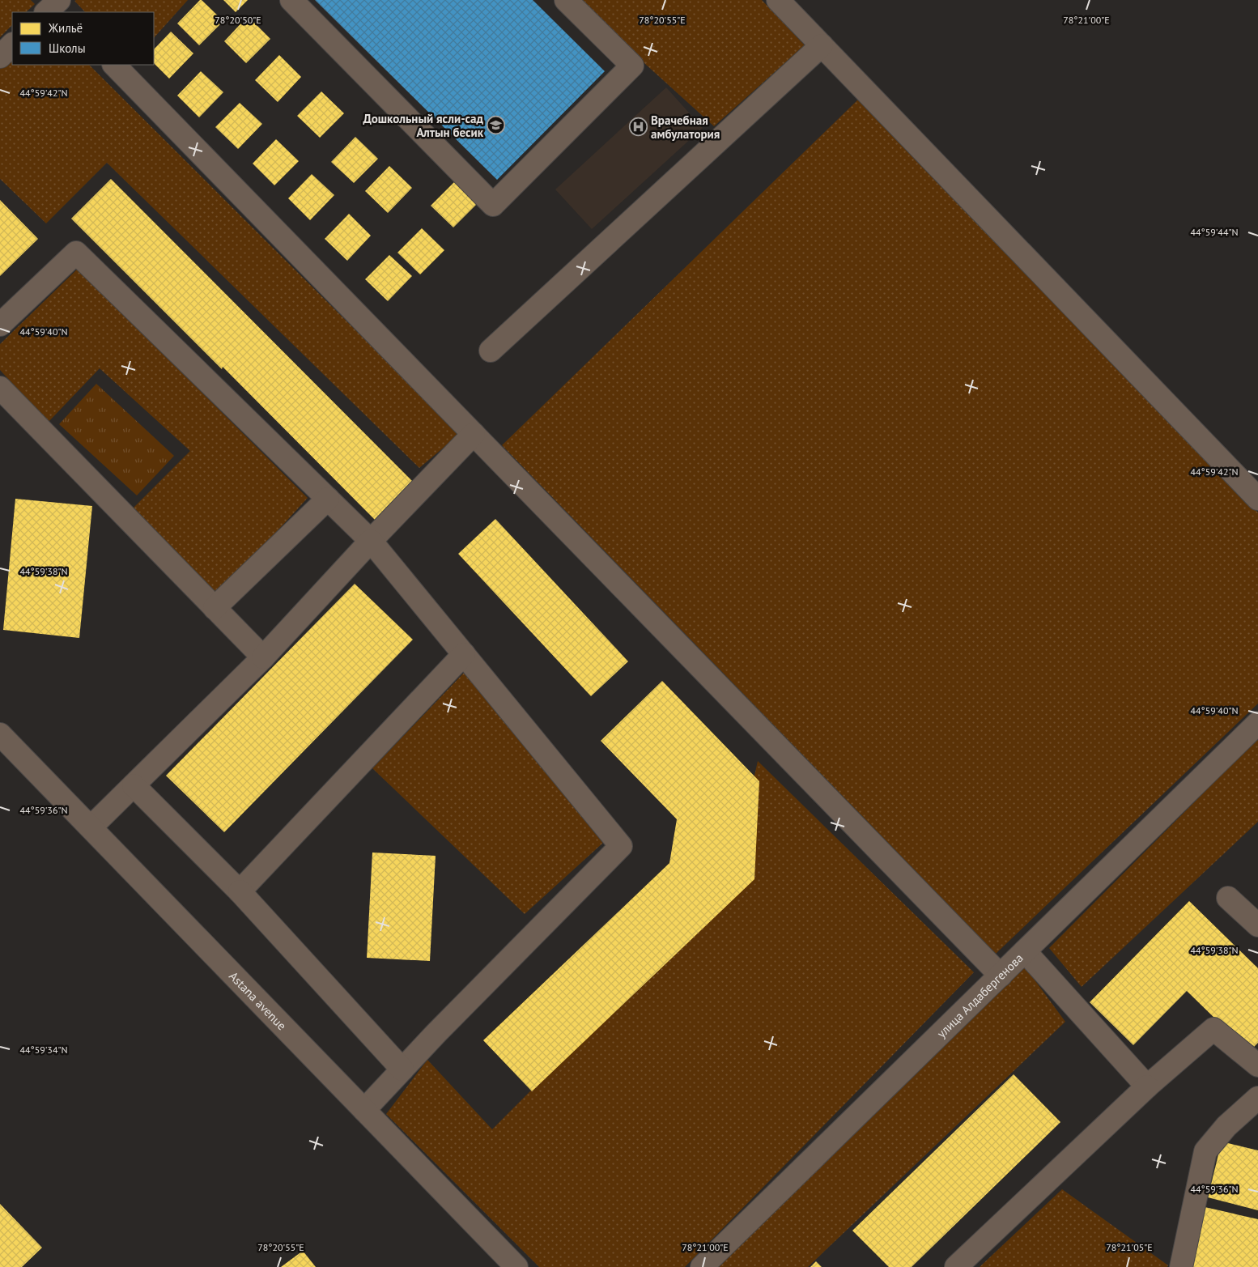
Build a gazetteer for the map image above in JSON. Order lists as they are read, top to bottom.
{
  "streets": {
    "street": ["улица Алдабергенова", "Astana avenue"]
  },
  "places": {
    "school or university": ["Дошкольный ясли-сад Алтын бесик"],
    "hospital": ["Врачебная амбулатория"]
  },
  "legend": ["Жильё", "Школы"],
  "coordinates": [
    "78°20'50\"E",
    "78°20'55\"E",
    "78°21'00\"E",
    "44°59'42\"N",
    "44°59'44\"N",
    "44°59'40\"N",
    "44°59'38\"N",
    "44°59'36\"N",
    "44°59'34\"N",
    "78°21'05\"E"
  ]
}
